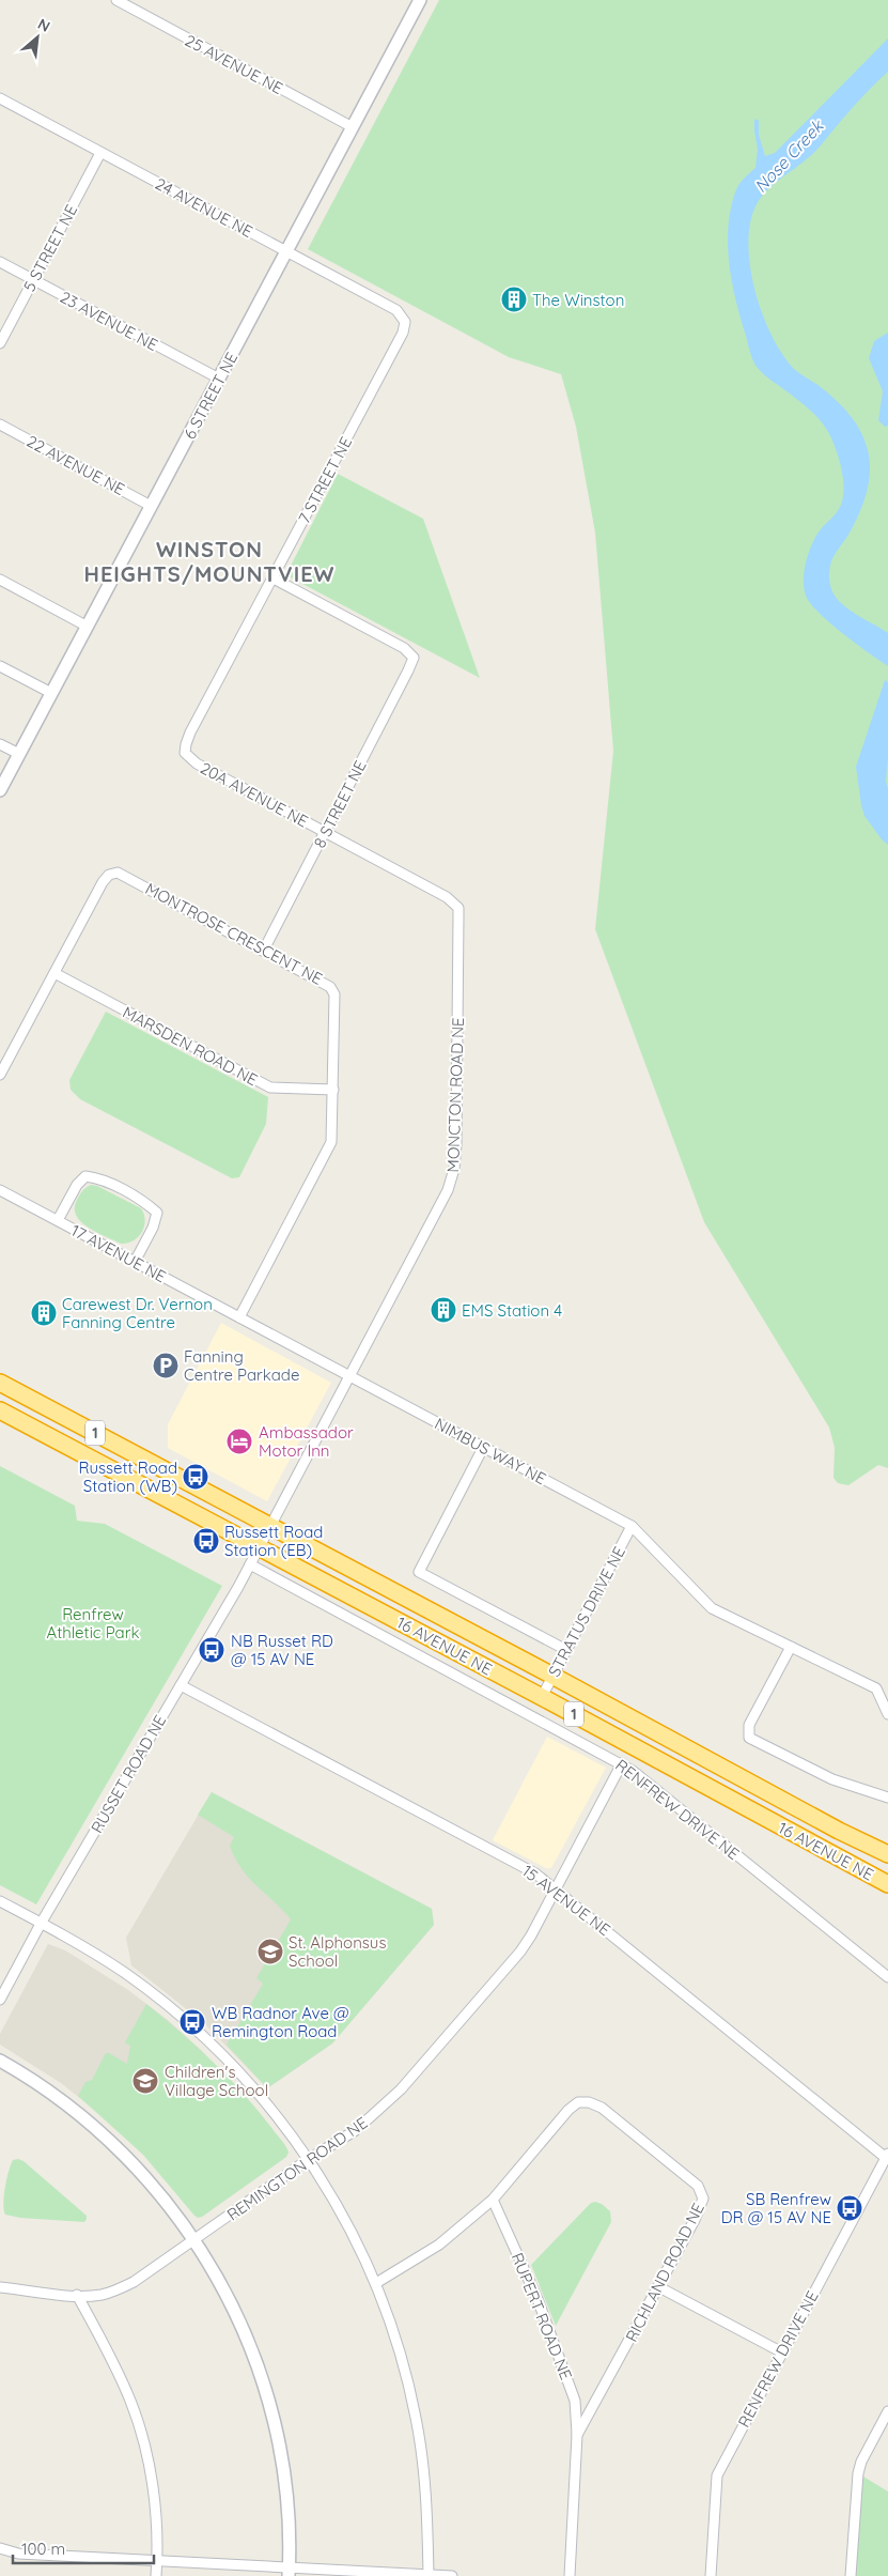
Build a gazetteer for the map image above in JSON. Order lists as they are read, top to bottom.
{
  "streets": {
    "highway": ["1", "16 AVENUE NE"],
    "street": [
      "25 AVENUE NE",
      "24 AVENUE NE",
      "5 STREET NE",
      "23 AVENUE NE",
      "6 STREET NE",
      "22 AVENUE NE",
      "7 STREET NE",
      "20A AVENUE NE",
      "8 STREET NE",
      "MONTROSE CRESCENT NE",
      "MARSDEN ROAD NE",
      "MONCTON ROAD NE",
      "17 AVENUE NE",
      "NIMBUS WAY NE",
      "STRATUS DRIVE NE",
      "RUSSET ROAD NE",
      "RENFREW DRIVE NE",
      "15 AVENUE NE",
      "REMINGTON ROAD NE",
      "RICHLAND ROAD NE",
      "RUPERT ROAD NE"
    ]
  },
  "crossings": [
    ["25 AVENUE NE", "6 STREET NE"],
    ["24 AVENUE NE", "5 STREET NE"],
    ["24 AVENUE NE", "6 STREET NE"],
    ["24 AVENUE NE", "7 STREET NE"],
    ["5 STREET NE", "23 AVENUE NE"],
    ["23 AVENUE NE", "6 STREET NE"],
    ["6 STREET NE", "22 AVENUE NE"],
    ["7 STREET NE", "20A AVENUE NE"],
    ["7 STREET NE", "8 STREET NE"],
    ["20A AVENUE NE", "8 STREET NE"],
    ["20A AVENUE NE", "MONCTON ROAD NE"],
    ["8 STREET NE", "MONTROSE CRESCENT NE"],
    ["8 STREET NE", "MONCTON ROAD NE"],
    ["MONTROSE CRESCENT NE", "MARSDEN ROAD NE"],
    ["MONTROSE CRESCENT NE", "17 AVENUE NE"],
    ["MONCTON ROAD NE", "17 AVENUE NE"],
    ["MONCTON ROAD NE", "NIMBUS WAY NE"],
    ["MONCTON ROAD NE", "16 AVENUE NE"],
    ["MONCTON ROAD NE", "RUSSET ROAD NE"],
    ["17 AVENUE NE", "NIMBUS WAY NE"],
    ["NIMBUS WAY NE", "STRATUS DRIVE NE"],
    ["STRATUS DRIVE NE", "16 AVENUE NE"],
    ["16 AVENUE NE", "RUSSET ROAD NE"],
    ["RUSSET ROAD NE", "RENFREW DRIVE NE"],
    ["RUSSET ROAD NE", "15 AVENUE NE"],
    ["RENFREW DRIVE NE", "15 AVENUE NE"],
    ["RENFREW DRIVE NE", "REMINGTON ROAD NE"],
    ["15 AVENUE NE", "REMINGTON ROAD NE"],
    ["RICHLAND ROAD NE", "RUPERT ROAD NE"]
  ],
  "districts": ["WINSTON HEIGHTS/MOUNTVIEW"],
  "water": ["Nose Creek"],
  "parks": ["Renfrew Athletic Park"],
  "places": {
    "building": ["The Winston", "EMS Station 4", "Carewest Dr. Vernon Fanning Centre"],
    "parking": ["Fanning Centre Parkade"],
    "hotel": ["Ambassador Motor Inn"],
    "bus stop": [
      "Russett Road Station (WB)",
      "Russett Road Station (EB)",
      "NB Russet RD @ 15 AV NE",
      "WB Radnor Ave @ Remington Road",
      "SB Renfrew DR @ 15 AV NE"
    ],
    "school or university": ["St. Alphonsus School", "Children's Village School"]
  },
  "scale_bar": "100 m",
  "north": "top right"
}
